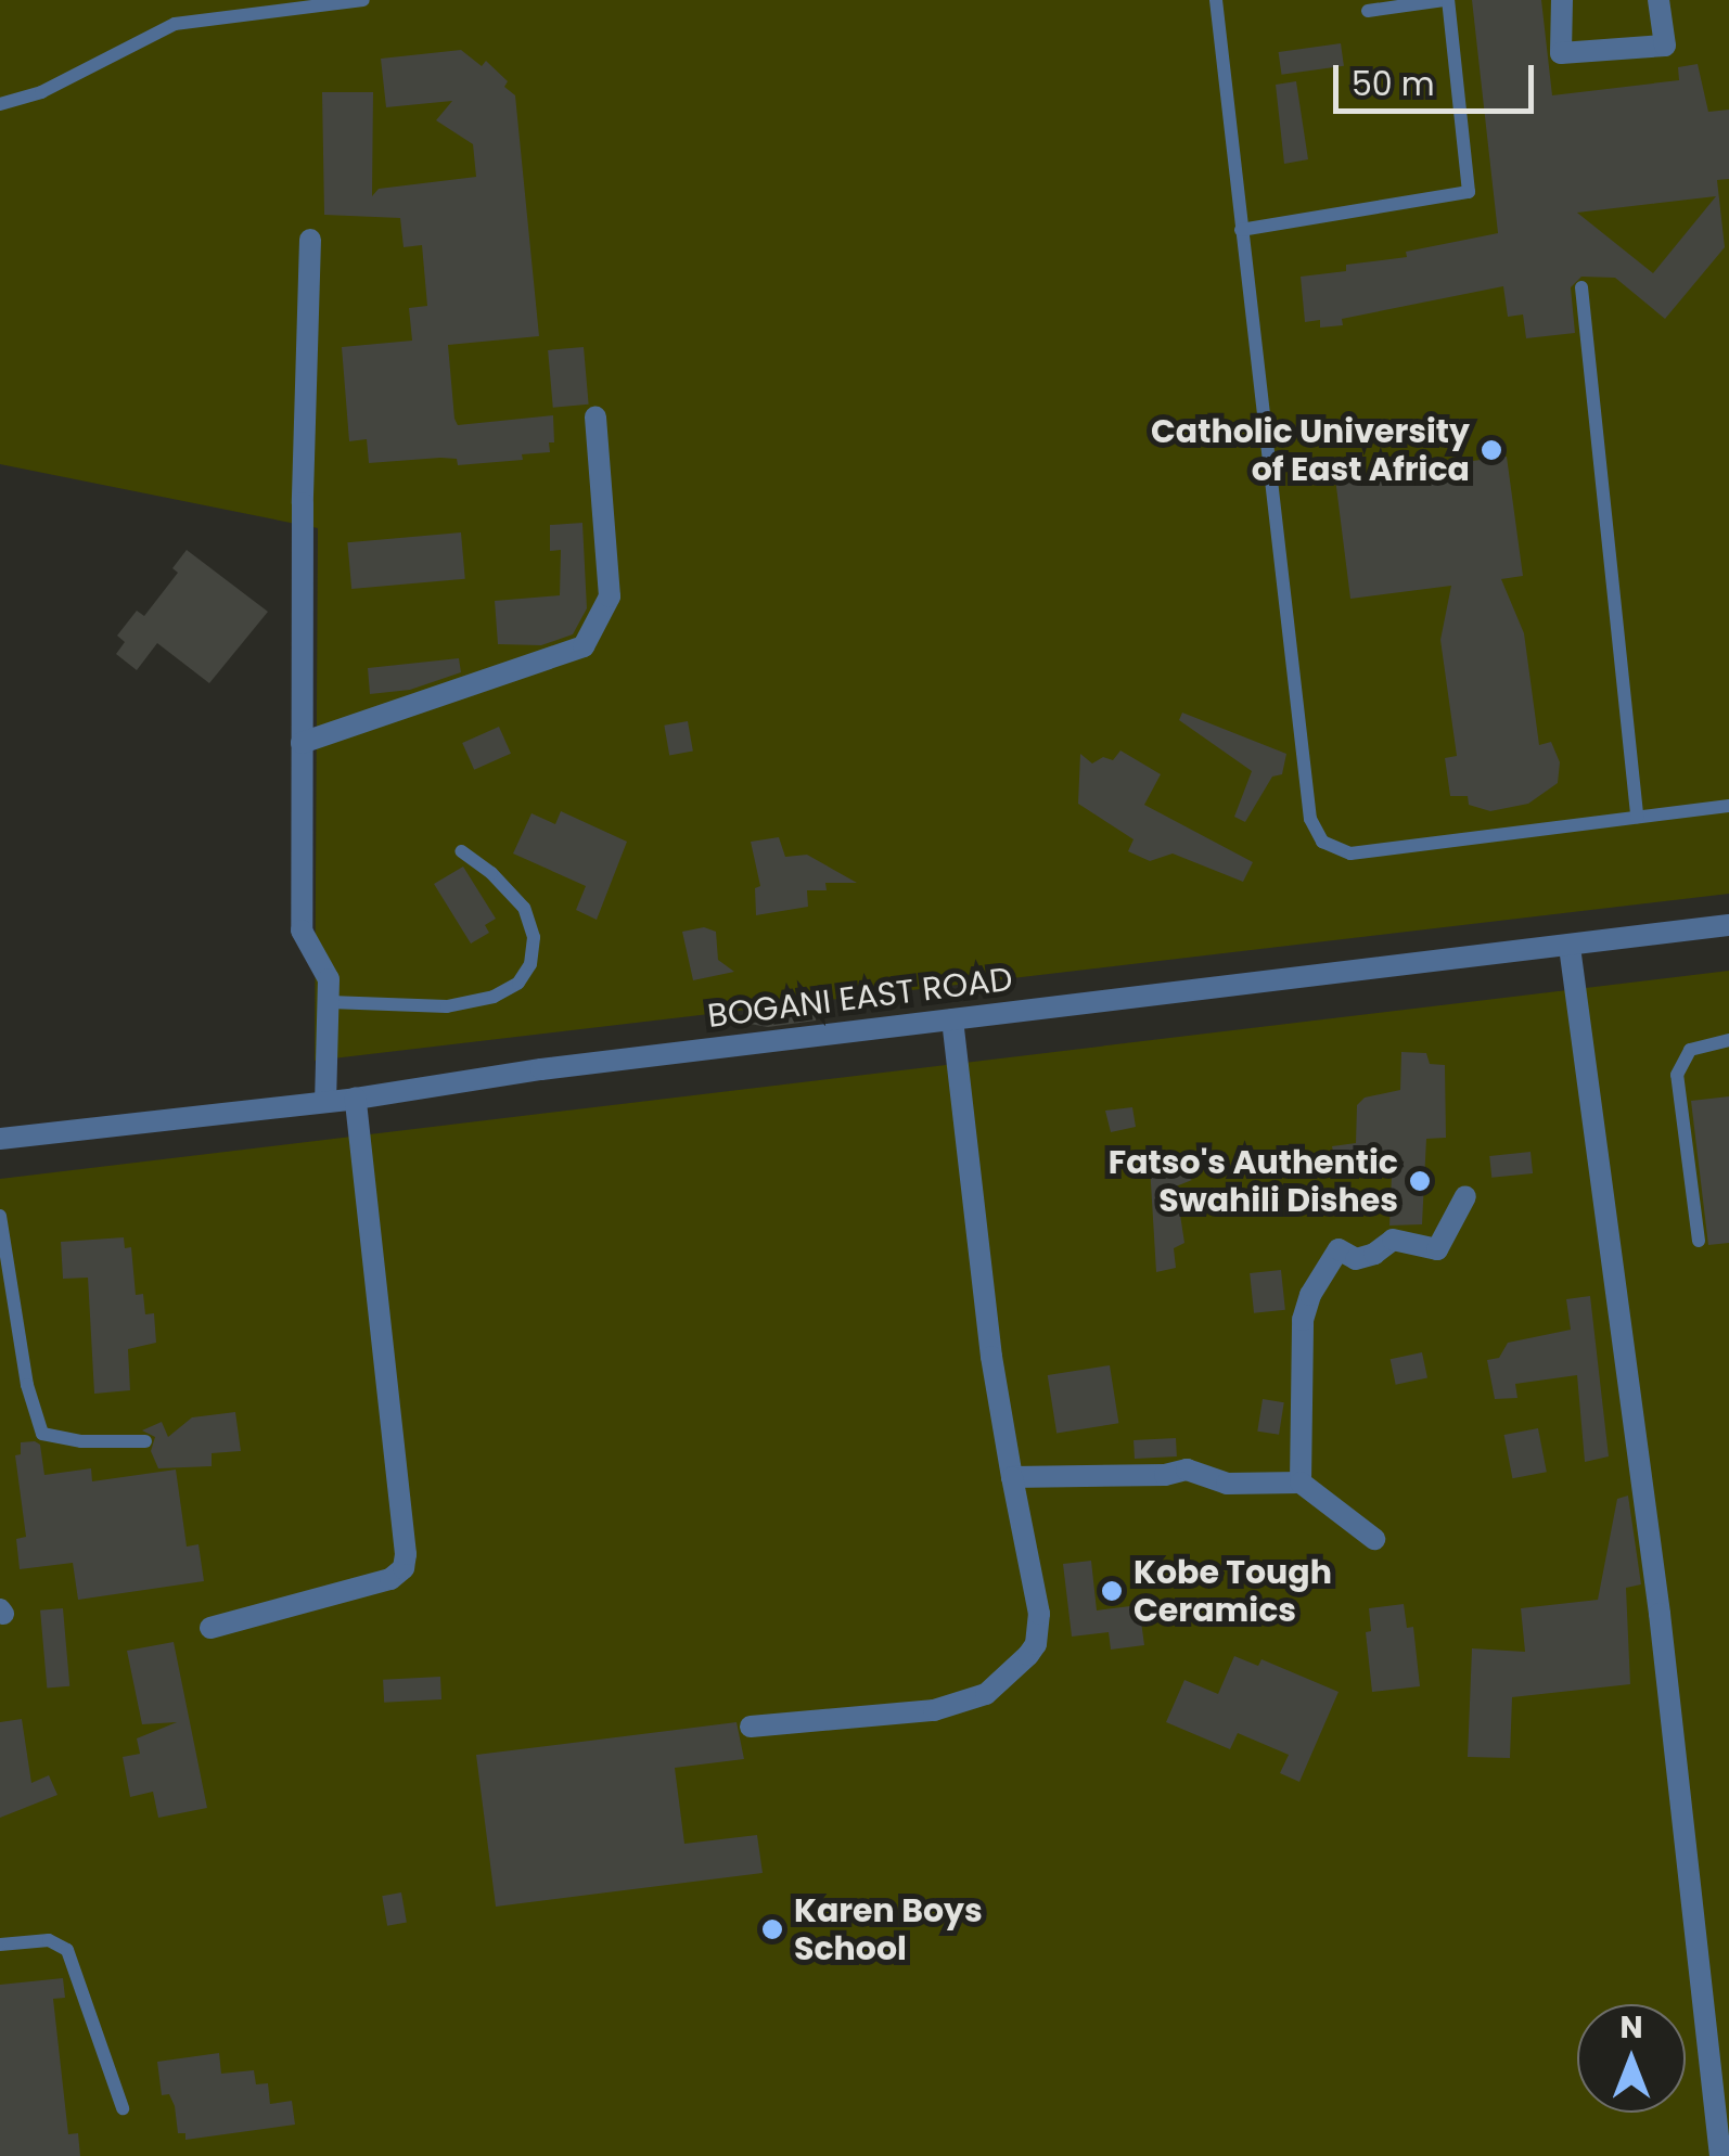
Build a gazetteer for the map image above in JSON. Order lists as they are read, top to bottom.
{
  "streets": {
    "street": ["BOGANI EAST ROAD"]
  },
  "places": [
    "Catholic University of East Africa",
    "Fatso's Authentic Swahili Dishes",
    "Kobe Tough Ceramics",
    "Karen Boys School"
  ],
  "scale_bar": "50 m",
  "north": "top"
}
